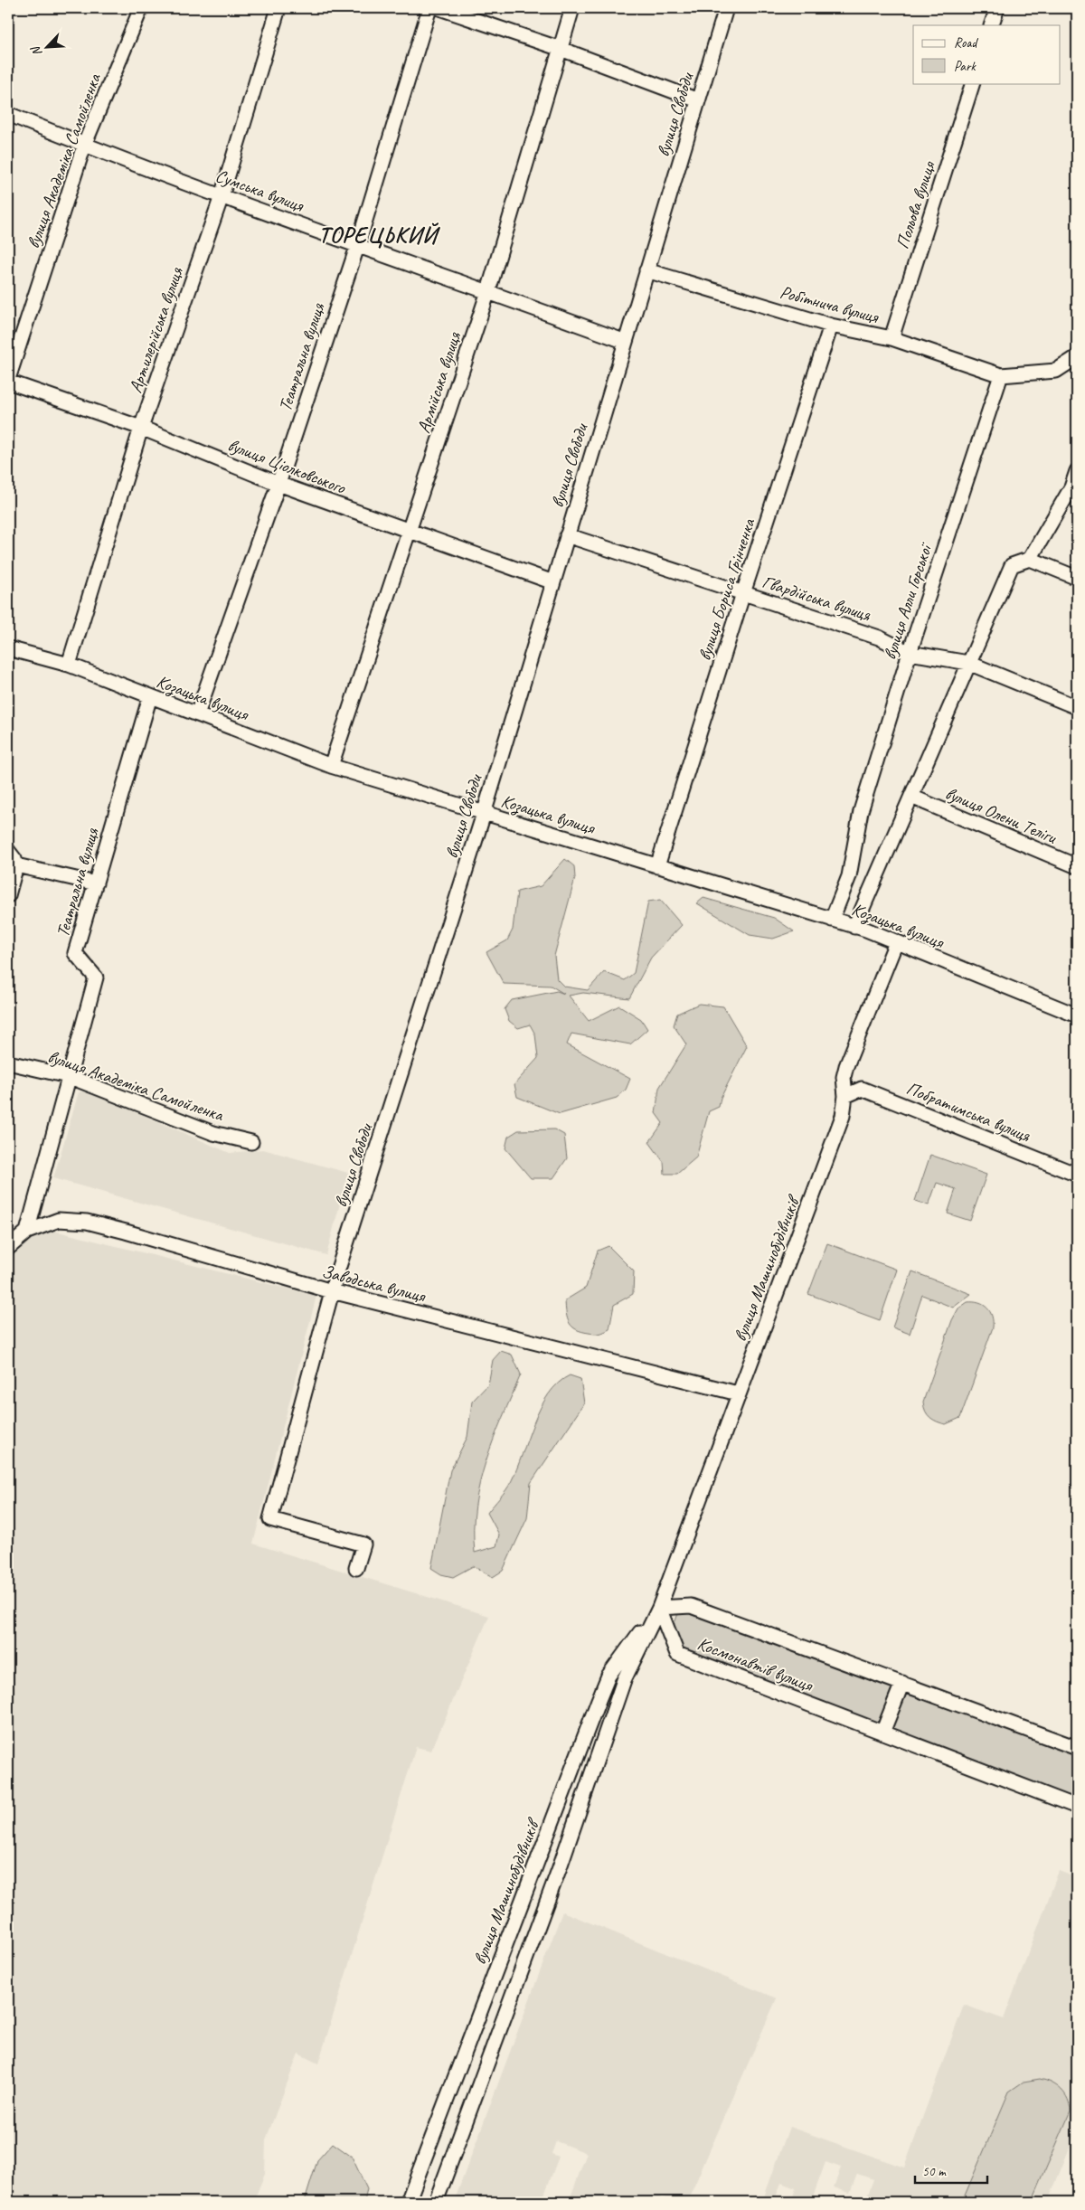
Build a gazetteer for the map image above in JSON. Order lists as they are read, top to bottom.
{
  "streets": {
    "street": [
      "вулиця Свободи",
      "вулиця Академіка Самойленка",
      "Сумська вулиця",
      "Польова вулиця",
      "Робітнича вулиця",
      "Артилерійська вулиця",
      "Театральна вулиця",
      "Армійська вулиця",
      "вулиця Ціолковського",
      "вулиця Бориса Грінченка",
      "Гвардійська вулиця",
      "вулиця Алли Горської",
      "Козацька вулиця",
      "вулиця Олени Теліги",
      "Побратимська вулиця",
      "вулиця Машинобудівників",
      "Заводська вулиця",
      "Космонавтів вулиця"
    ]
  },
  "crossings": [
    ["вулиця Свободи", "Сумська вулиця"],
    ["вулиця Свободи", "Робітнича вулиця"],
    ["вулиця Свободи", "вулиця Ціолковського"],
    ["вулиця Свободи", "Гвардійська вулиця"],
    ["вулиця Свободи", "Козацька вулиця"],
    ["вулиця Свободи", "Заводська вулиця"],
    ["вулиця Академіка Самойленка", "Сумська вулиця"],
    ["вулиця Академіка Самойленка", "Театральна вулиця"],
    ["вулиця Академіка Самойленка", "вулиця Ціолковського"],
    ["Сумська вулиця", "Артилерійська вулиця"],
    ["Сумська вулиця", "Театральна вулиця"],
    ["Сумська вулиця", "Армійська вулиця"],
    ["Польова вулиця", "Робітнича вулиця"],
    ["Робітнича вулиця", "вулиця Бориса Грінченка"],
    ["Робітнича вулиця", "вулиця Алли Горської"],
    ["Артилерійська вулиця", "вулиця Ціолковського"],
    ["Артилерійська вулиця", "Козацька вулиця"],
    ["Театральна вулиця", "вулиця Ціолковського"],
    ["Театральна вулиця", "Козацька вулиця"],
    ["Театральна вулиця", "Заводська вулиця"],
    ["Армійська вулиця", "вулиця Ціолковського"],
    ["Армійська вулиця", "Козацька вулиця"],
    ["вулиця Бориса Грінченка", "Гвардійська вулиця"],
    ["вулиця Бориса Грінченка", "Козацька вулиця"],
    ["Гвардійська вулиця", "вулиця Алли Горської"],
    ["вулиця Алли Горської", "Козацька вулиця"],
    ["Козацька вулиця", "вулиця Машинобудівників"],
    ["Побратимська вулиця", "вулиця Машинобудівників"],
    ["вулиця Машинобудівників", "Заводська вулиця"],
    ["вулиця Машинобудівників", "Космонавтів вулиця"]
  ],
  "districts": ["ТОРЕЦЬКИЙ"],
  "legend": ["Road", "Park"],
  "scale_bar": "50 m",
  "north": "bottom left"
}
